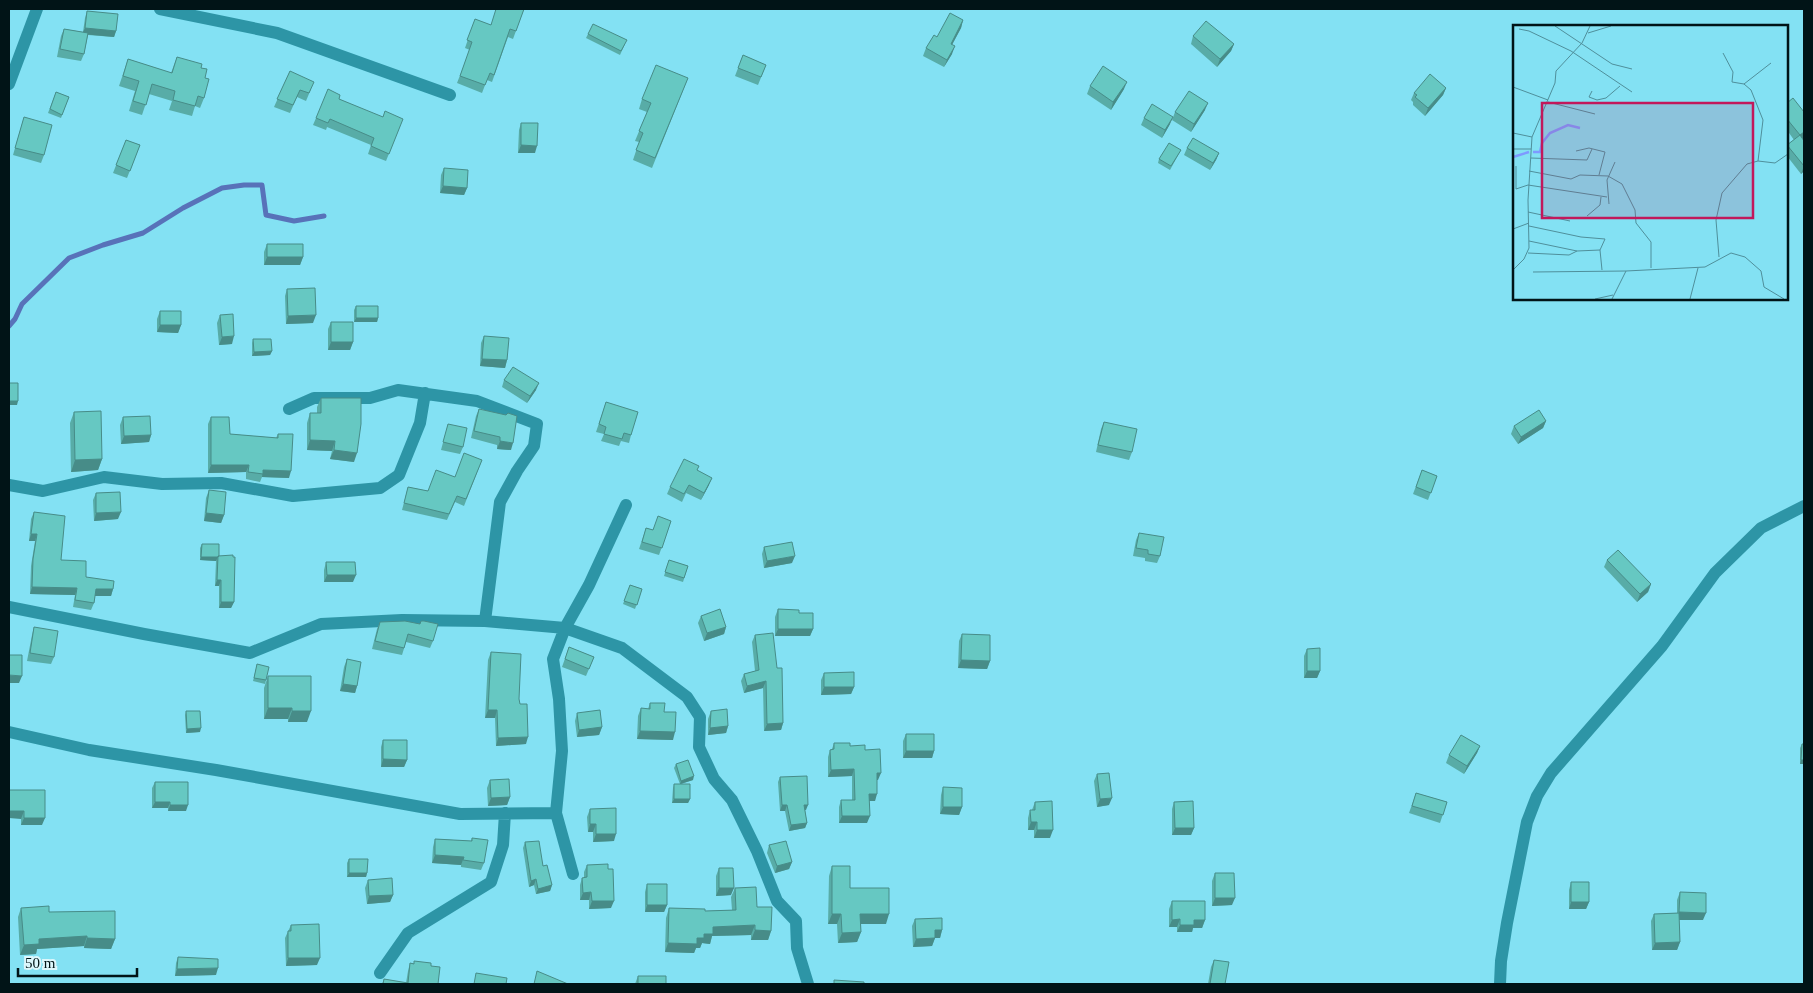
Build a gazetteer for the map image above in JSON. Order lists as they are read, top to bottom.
{
  "scale_bar": "50 m"
}
